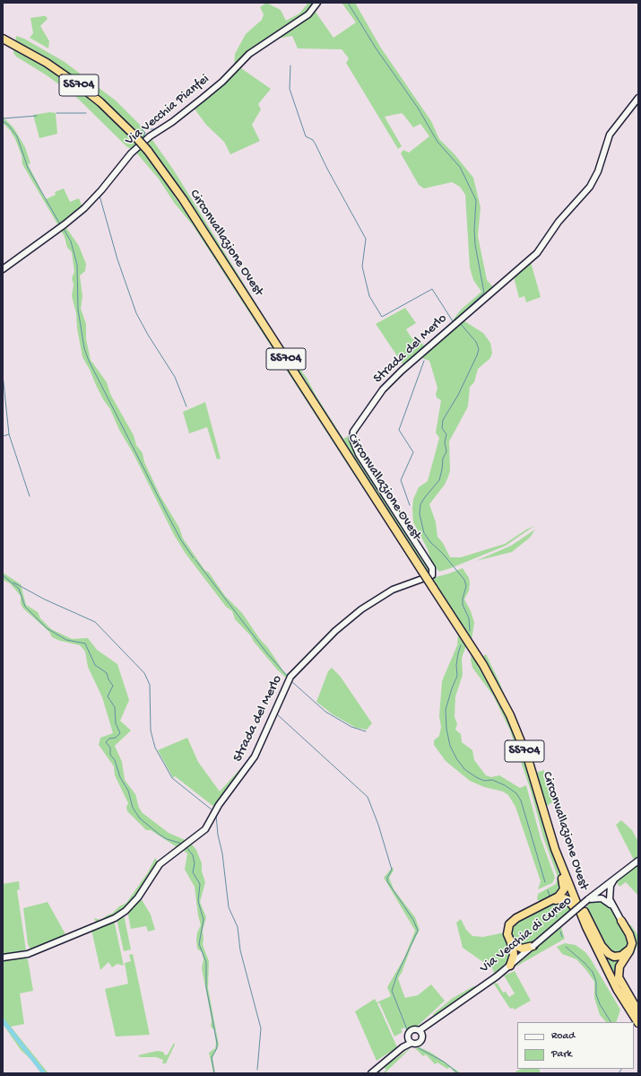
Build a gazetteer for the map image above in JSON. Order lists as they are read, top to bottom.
{
  "streets": {
    "highway": ["SS704", "Circonvallazione Ovest"],
    "street": ["Via Vecchia Pianfei", "Strada del Merlo", "Via Vecchia di Cuneo"]
  },
  "legend": ["Road", "Park"]
}
